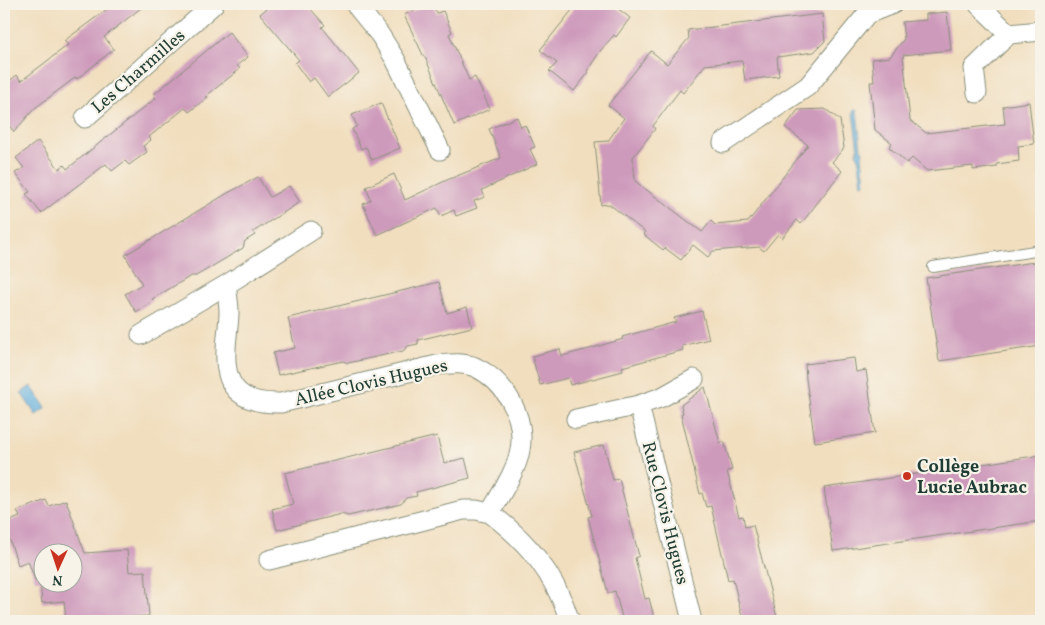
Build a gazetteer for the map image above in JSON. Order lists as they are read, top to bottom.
{
  "streets": {
    "street": ["Les Charmilles", "Allée Clovis Hugues", "Rue Clovis Hugues"]
  },
  "places": ["Collège Lucie Aubrac"],
  "north": "bottom"
}
